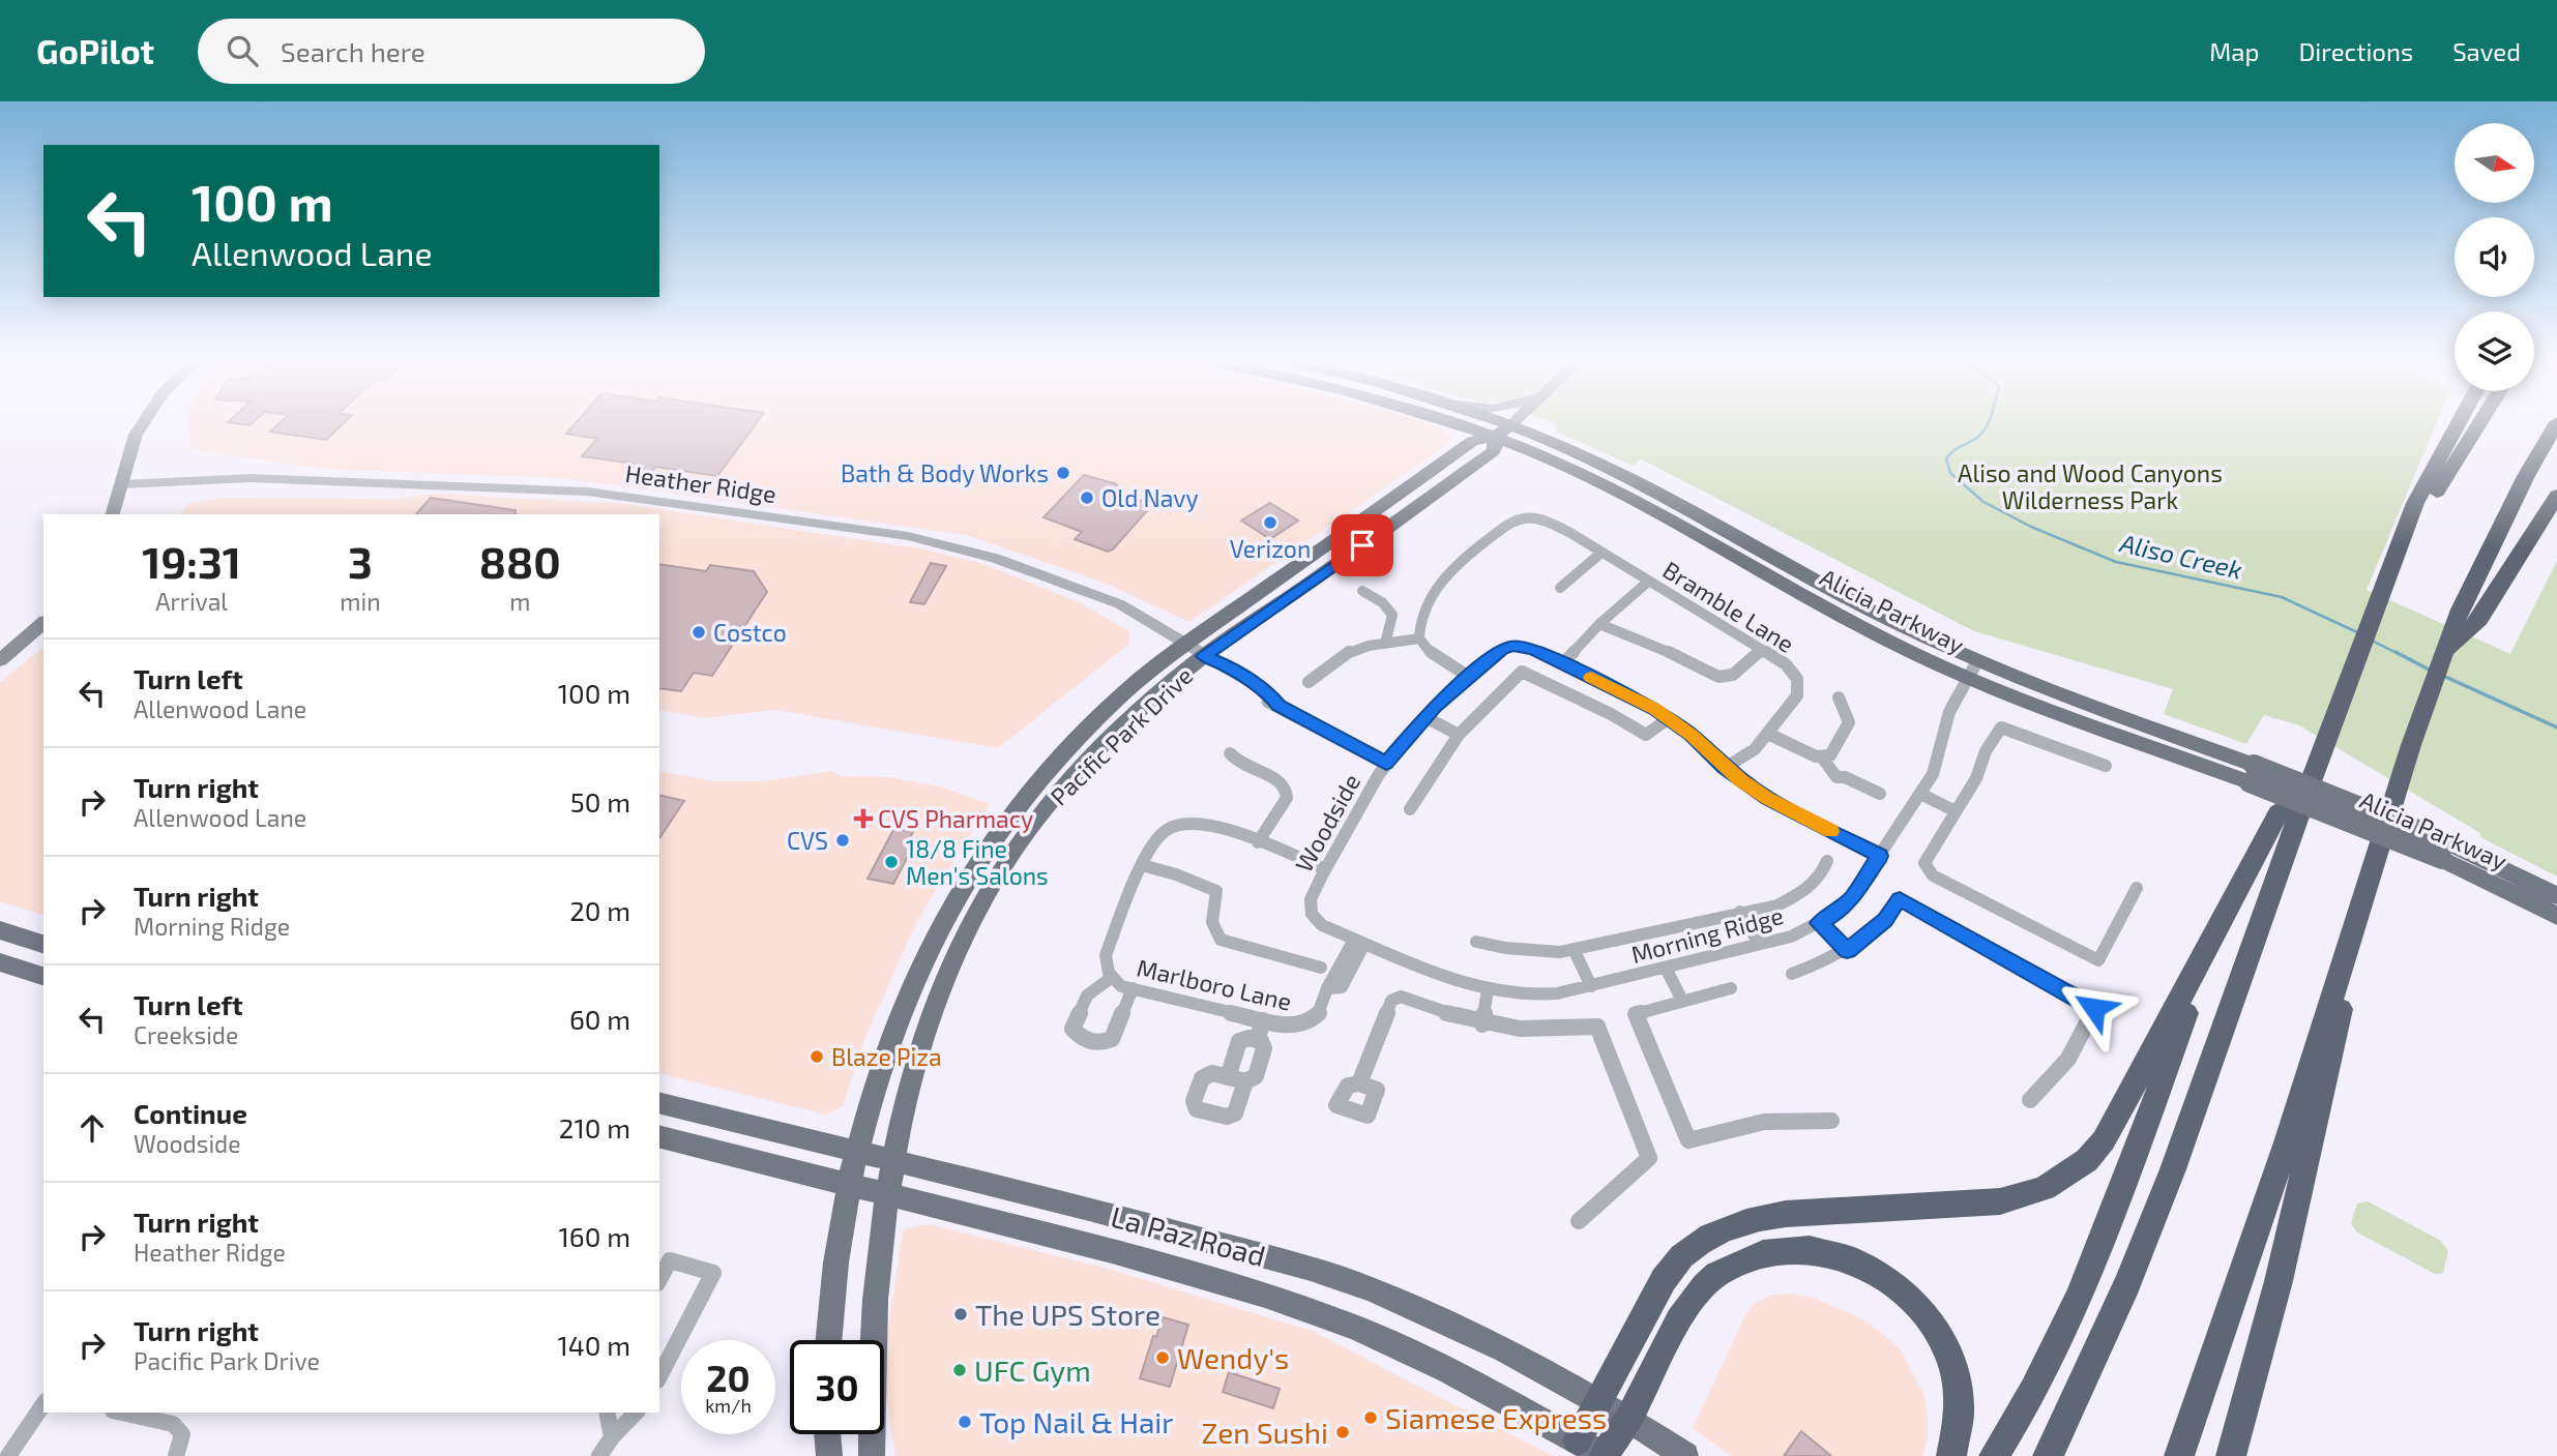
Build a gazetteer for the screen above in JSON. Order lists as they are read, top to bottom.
{
  "streets": {
    "main road": ["Alicia Parkway", "Pacific Park Drive", "La Paz Road"],
    "street": [
      "Heather Ridge",
      "Bramble Lane",
      "Woodside",
      "Morning Ridge",
      "Marlboro Lane"
    ]
  },
  "crossings": [
    ["Heather Ridge", "Pacific Park Drive"],
    ["Heather Ridge", "Woodside"],
    ["Alicia Parkway", "Pacific Park Drive"],
    ["Alicia Parkway", "Morning Ridge"],
    ["Pacific Park Drive", "La Paz Road"],
    ["Woodside", "Morning Ridge"],
    ["Morning Ridge", "Marlboro Lane"]
  ],
  "water": ["Aliso Creek"],
  "parks": ["Aliso and Wood Canyons Wilderness Park"],
  "places": {
    "other": [
      "Bath & Body Works",
      "Old Navy",
      "Verizon",
      "Costco",
      "CVS",
      "18/8 Fine Men's Salons",
      "Blaze Piza",
      "The UPS Store",
      "Wendy's",
      "UFC Gym",
      "Siamese Express",
      "Top Nail & Hair",
      "Zen Sushi"
    ],
    "health": ["CVS Pharmacy"]
  },
  "north": "right",
  "page": {
    "header": "GoPilot",
    "search": "Search here",
    "nav": ["Map", "Directions", "Saved"],
    "turn": ["100 m", "Allenwood Lane"],
    "eta": [
      "19:31",
      "Arrival",
      "3",
      "min",
      "880",
      "m"
    ],
    "list": [
      {
        "name": "Turn left",
        "note": "Allenwood Lane",
        "value": "100 m"
      },
      {
        "name": "Turn right",
        "note": "Allenwood Lane",
        "value": "50 m"
      },
      {
        "name": "Turn right",
        "note": "Morning Ridge",
        "value": "20 m"
      },
      {
        "name": "Turn left",
        "note": "Creekside",
        "value": "60 m"
      },
      {
        "name": "Continue",
        "note": "Woodside",
        "value": "210 m"
      },
      {
        "name": "Turn right",
        "note": "Heather Ridge",
        "value": "160 m"
      },
      {
        "name": "Turn right",
        "note": "Pacific Park Drive",
        "value": "140 m"
      }
    ],
    "speed": "20 km/h",
    "limit": "30"
  }
}
